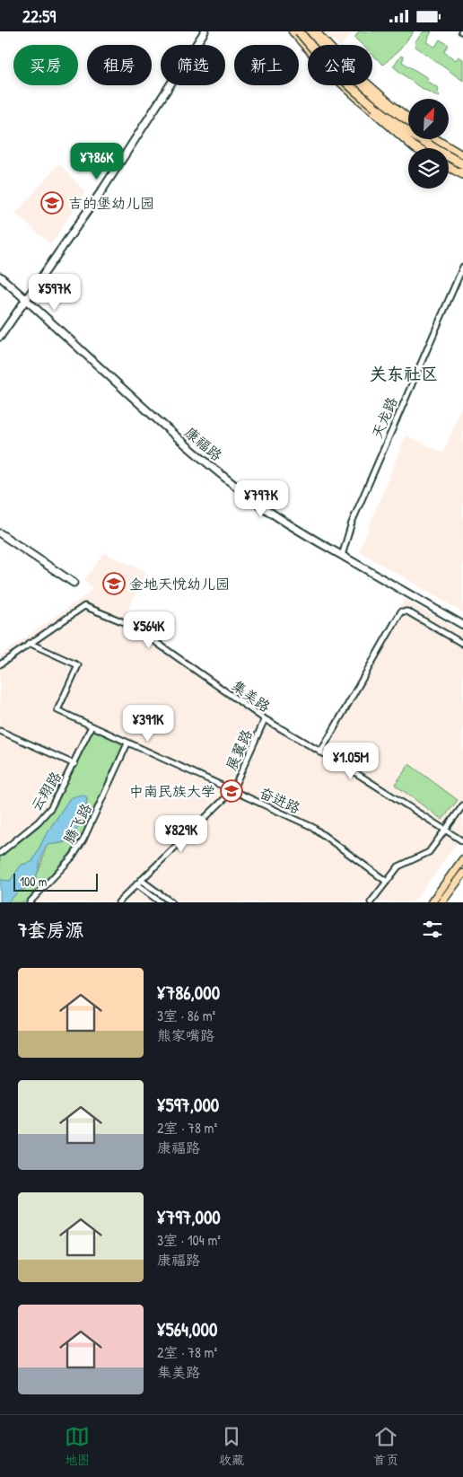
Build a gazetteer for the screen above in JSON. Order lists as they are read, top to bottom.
{
  "streets": {
    "street": [
      "天龙路",
      "康福路",
      "集美路",
      "展翼路",
      "云翔路",
      "奋进路",
      "腾飞路"
    ]
  },
  "crossings": [
    ["天龙路", "康福路"],
    ["集美路", "展翼路"],
    ["集美路", "奋进路"],
    ["展翼路", "奋进路"],
    ["云翔路", "奋进路"],
    ["奋进路", "腾飞路"]
  ],
  "districts": ["关东社区"],
  "places": {
    "school or university": ["吉的堡幼儿园", "金地天悦幼儿园", "中南民族大学"]
  },
  "scale_bar": "100 m",
  "north": "top right",
  "page": {
    "status": "22:59",
    "chip": [
      "买房",
      "租房",
      "筛选",
      "新上",
      "公寓"
    ],
    "price": [
      "¥786K",
      "¥597K",
      "¥797K",
      "¥564K",
      "¥391K",
      "¥1.05M",
      "¥829K"
    ],
    "scale": "100 m",
    "heading": "7套房源",
    "list": [
      {
        "name": "¥786,000",
        "note": "3室 · 86 m² · 熊家嘴路"
      },
      {
        "name": "¥597,000",
        "note": "2室 · 78 m² · 康福路"
      },
      {
        "name": "¥797,000",
        "note": "3室 · 104 m² · 康福路"
      },
      {
        "name": "¥564,000",
        "note": "2室 · 78 m² · 集美路"
      }
    ],
    "tabs": ["地图", "收藏", "首页"]
  }
}
